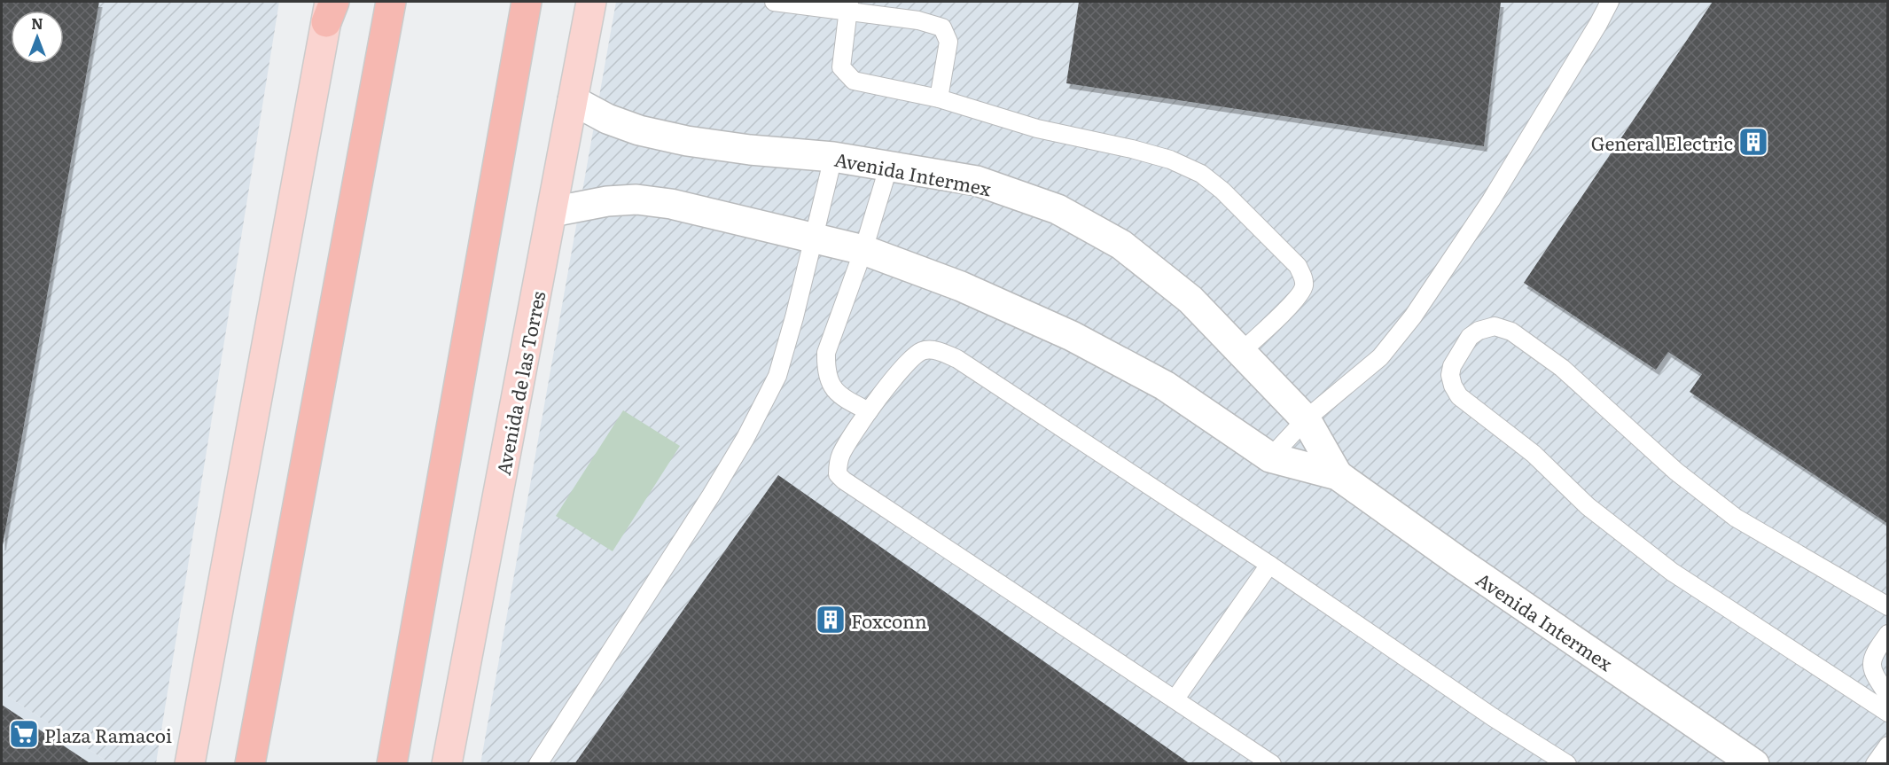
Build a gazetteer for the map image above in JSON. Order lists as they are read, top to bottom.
{
  "streets": {
    "main road": ["Avenida de las Torres"],
    "street": ["Avenida Intermex"]
  },
  "crossings": [
    ["Avenida Intermex", "Avenida de las Torres"]
  ],
  "places": {
    "building": ["General Electric", "Foxconn"],
    "supermarket": ["Plaza Ramacoi"]
  },
  "north": "top"
}
